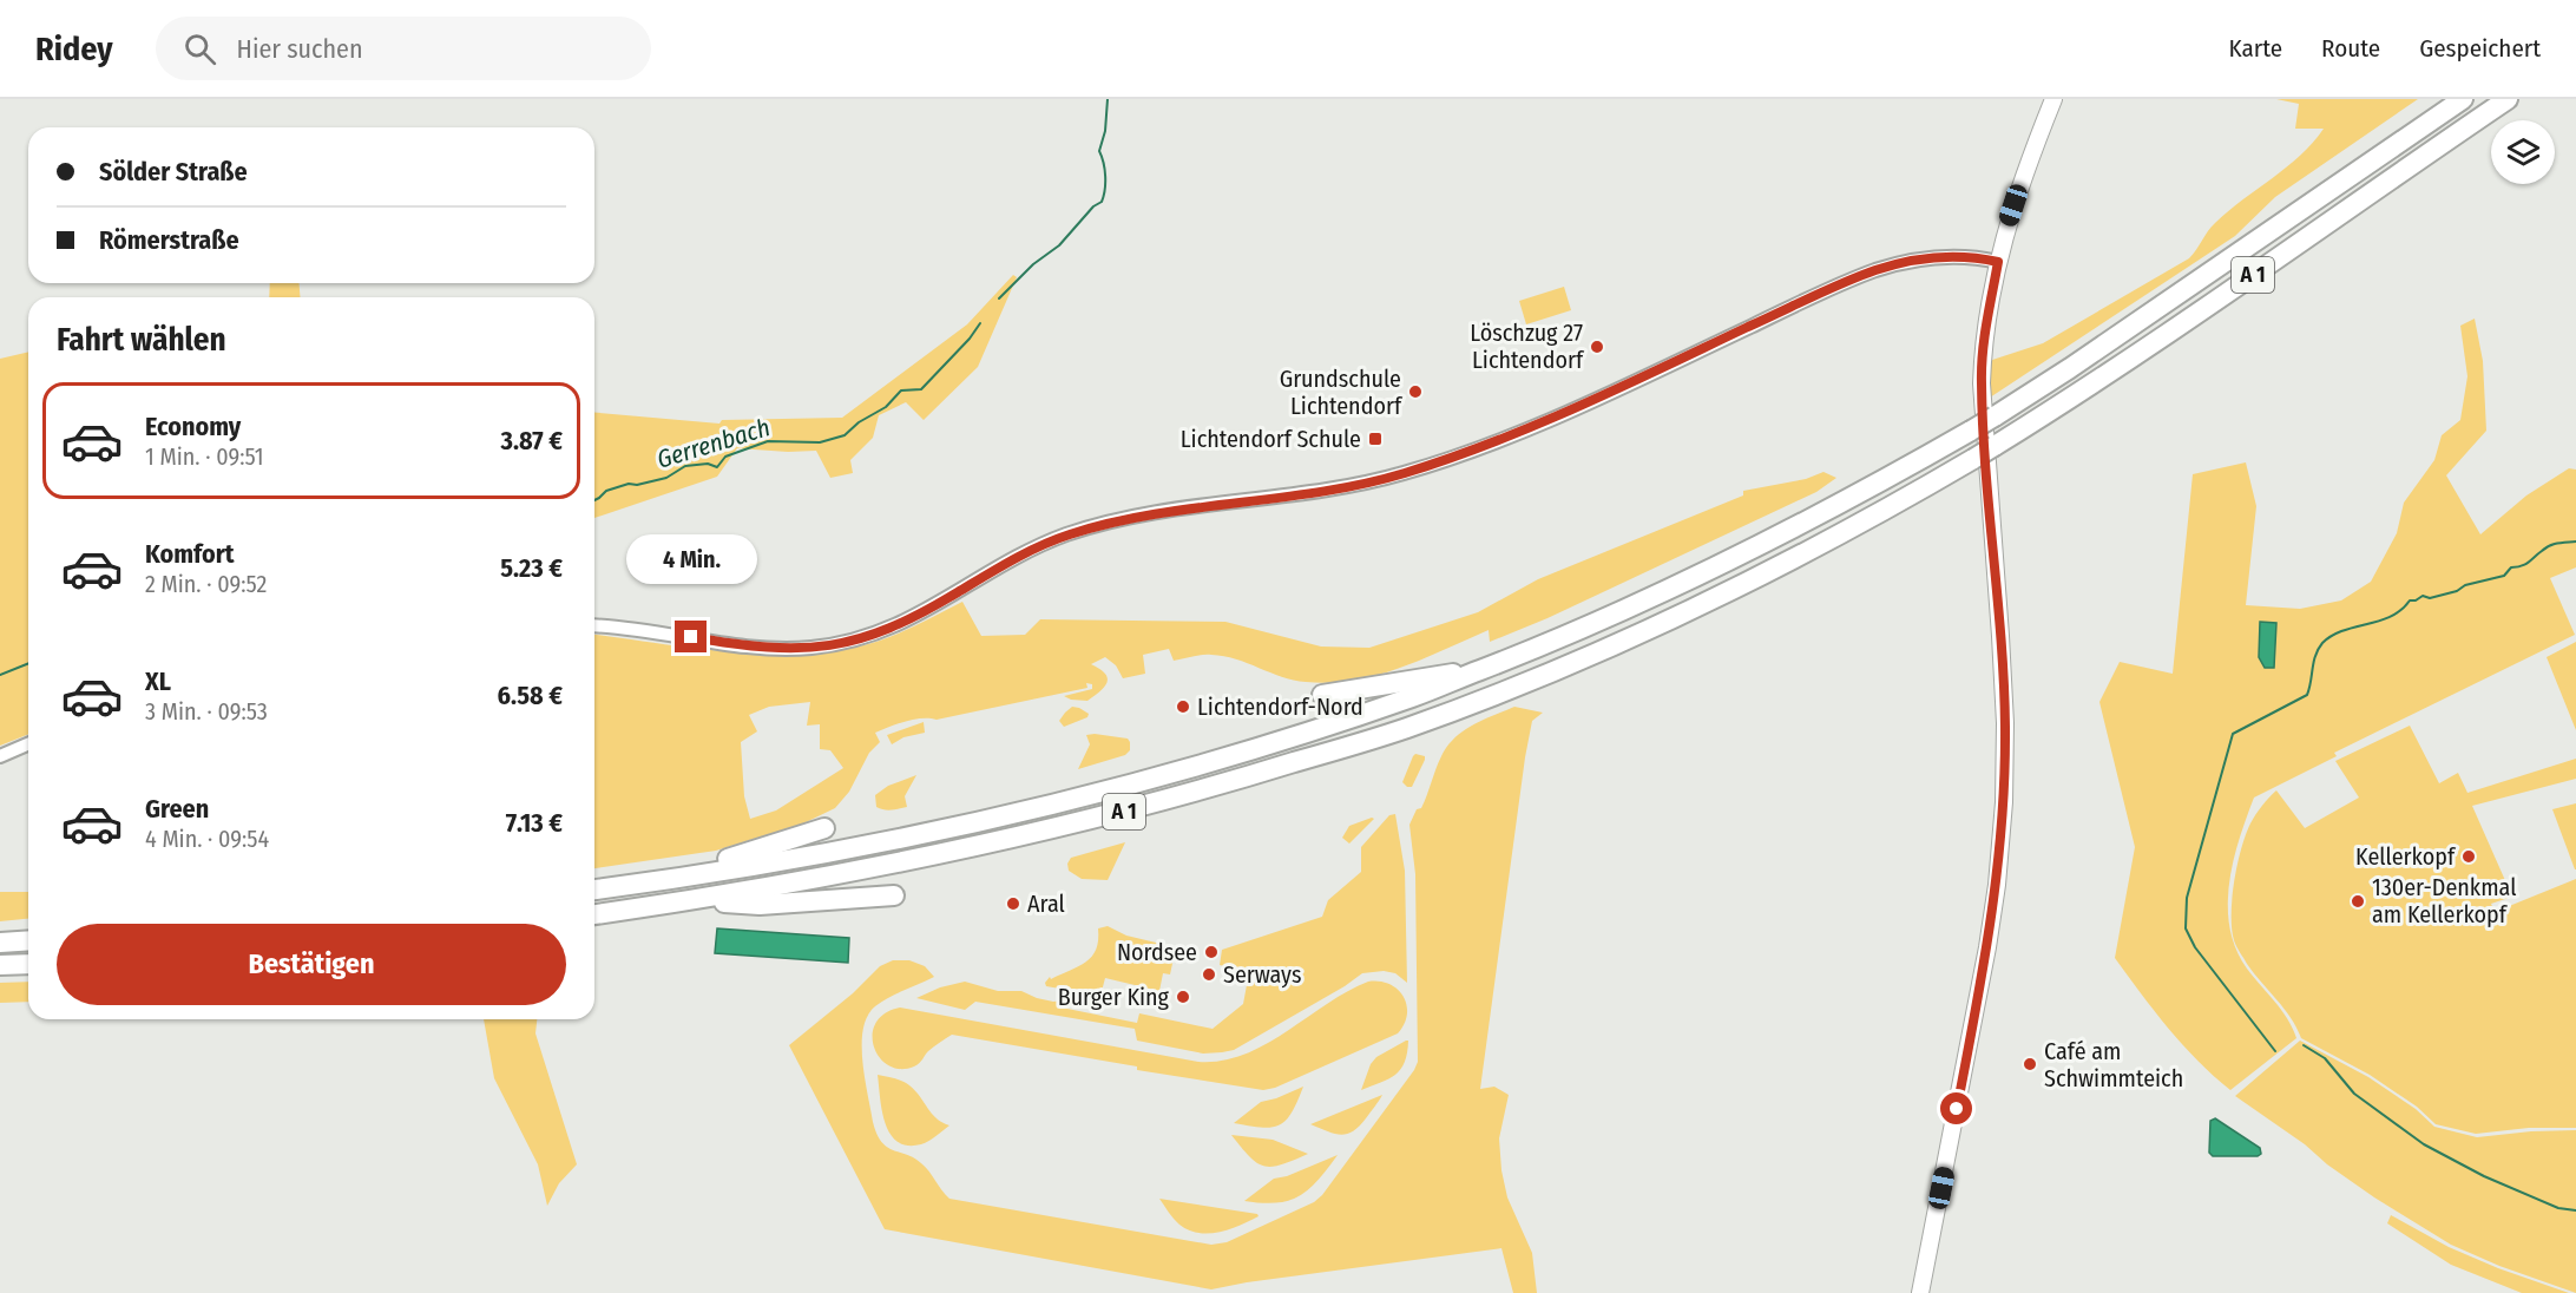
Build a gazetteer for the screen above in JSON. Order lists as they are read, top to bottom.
{
  "streets": {
    "highway": ["A 1"]
  },
  "water": ["Gerrenbach"],
  "places": {
    "other": [
      "Löschzug 27 Lichtendorf",
      "Grundschule Lichtendorf",
      "Lichtendorf-Nord",
      "Kellerkopf",
      "130er-Denkmal am Kellerkopf",
      "Aral",
      "Nordsee",
      "Serways",
      "Burger King",
      "Café am Schwimmteich"
    ],
    "transit": ["Lichtendorf Schule"]
  },
  "page": {
    "header": "Ridey",
    "search": "Hier suchen",
    "nav": ["Karte", "Route", "Gespeichert"],
    "banner": ["Sölder Straße", "Römerstraße"],
    "heading": "Fahrt wählen",
    "list": [
      {
        "name": "Economy",
        "note": "1 Min. · 09:51",
        "value": "3.87 €"
      },
      {
        "name": "Komfort",
        "note": "2 Min. · 09:52",
        "value": "5.23 €"
      },
      {
        "name": "XL",
        "note": "3 Min. · 09:53",
        "value": "6.58 €"
      },
      {
        "name": "Green",
        "note": "4 Min. · 09:54",
        "value": "7.13 €"
      }
    ],
    "bubble": "4 Min.",
    "buttons": "Bestätigen"
  }
}
